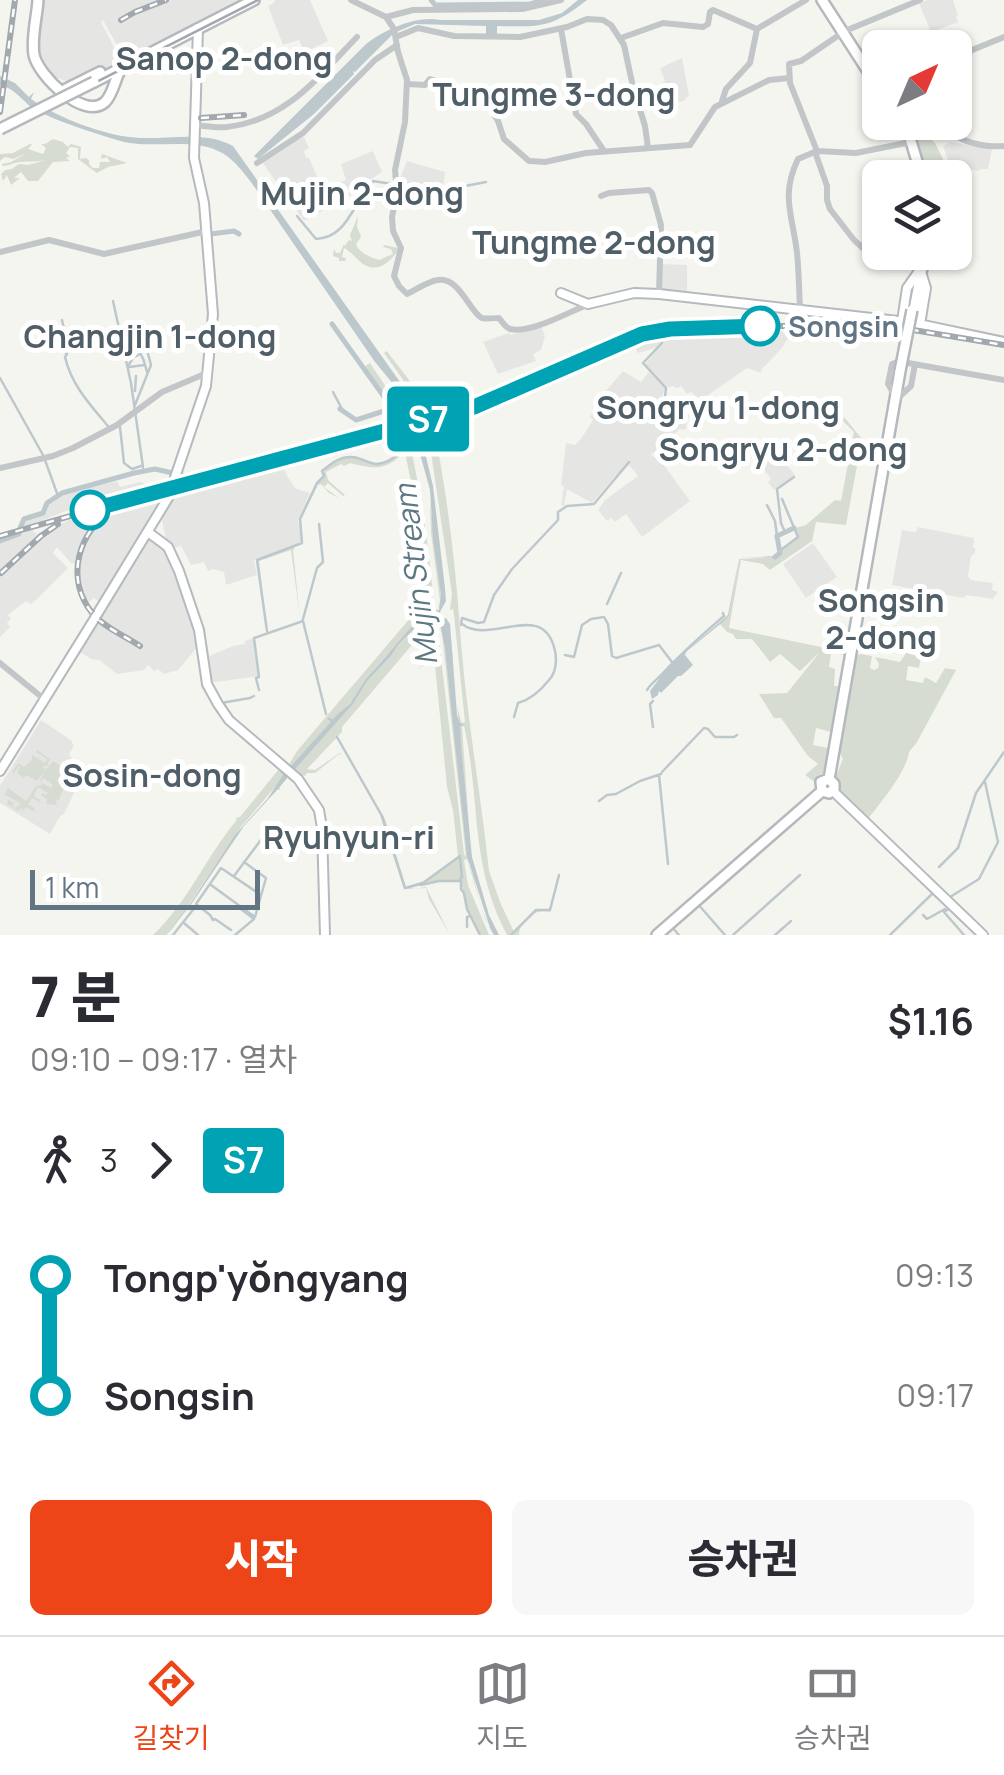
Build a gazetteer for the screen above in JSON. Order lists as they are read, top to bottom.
{
  "districts": [
    "Sanop 2-dong",
    "Tungme 3-dong",
    "Mujin 2-dong",
    "Tungme 2-dong",
    "Changjin 1-dong",
    "Songryu 1-dong",
    "Songryu 2-dong",
    "Songsin 2-dong",
    "Sosin-dong",
    "Ryuhyun-ri"
  ],
  "water": ["Mujin Stream"],
  "places": ["Songsin"],
  "scale_bar": "1 km",
  "north": "top right",
  "page": {
    "on_map": "S7",
    "scale": "1 km",
    "heading": ["7 분", "09:10 – 09:17 · 열차", "$1.16"],
    "legs": ["3", "S7"],
    "list": [
      {
        "name": "Tongp'yŏngyang",
        "value": "09:13"
      },
      {
        "name": "Songsin",
        "value": "09:17"
      }
    ],
    "buttons": ["시작", "승차권"],
    "tabs": ["길찾기", "지도", "승차권"]
  }
}
